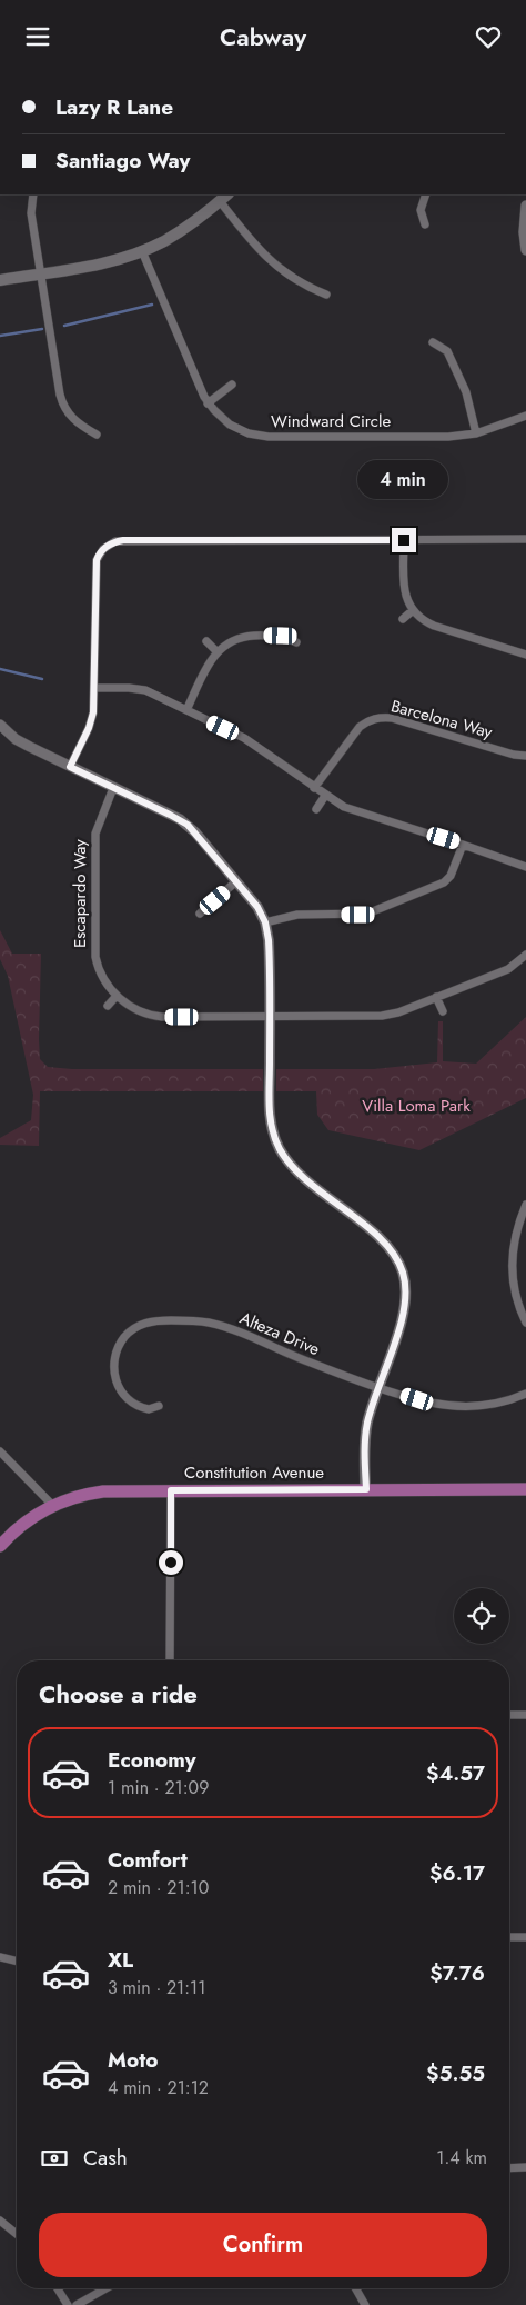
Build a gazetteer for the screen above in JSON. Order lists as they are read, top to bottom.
{
  "streets": {
    "main road": ["Constitution Avenue"],
    "street": [
      "Windward Circle",
      "Barcelona Way",
      "Escapardo Way",
      "Alteza Drive"
    ]
  },
  "parks": ["Villa Loma Park"],
  "page": {
    "header": "Cabway",
    "banner": ["Lazy R Lane", "Santiago Way"],
    "bubble": "4 min",
    "heading": "Choose a ride",
    "list": [
      {
        "name": "Economy",
        "note": "1 min · 21:09",
        "value": "$4.57"
      },
      {
        "name": "Comfort",
        "note": "2 min · 21:10",
        "value": "$6.17"
      },
      {
        "name": "XL",
        "note": "3 min · 21:11",
        "value": "$7.76"
      },
      {
        "name": "Moto",
        "note": "4 min · 21:12",
        "value": "$5.55"
      }
    ],
    "pay": ["Cash", "1.4 km"],
    "buttons": "Confirm"
  }
}
